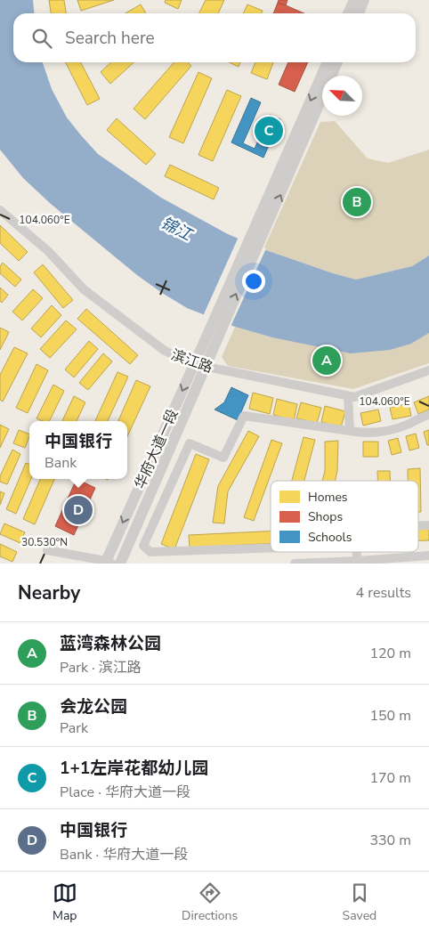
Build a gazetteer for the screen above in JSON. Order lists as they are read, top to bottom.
{
  "streets": {
    "main road": ["华府大道一段"],
    "street": ["滨江路"]
  },
  "crossings": [
    ["滨江路", "华府大道一段"]
  ],
  "water": ["锦江"],
  "legend": ["Homes", "Shops", "Schools"],
  "north": "top left",
  "page": {
    "search": "Search here",
    "pins": [
      "C",
      "B",
      "A",
      "D"
    ],
    "popup": ["中国银行", "Bank"],
    "heading": ["Nearby", "4 results"],
    "list": [
      {
        "mark": "A",
        "name": "蓝湾森林公园",
        "note": "Park · 滨江路",
        "value": "120 m"
      },
      {
        "mark": "B",
        "name": "会龙公园",
        "note": "Park",
        "value": "150 m"
      },
      {
        "mark": "C",
        "name": "1+1左岸花都幼儿园",
        "note": "Place · 华府大道一段",
        "value": "170 m"
      },
      {
        "mark": "D",
        "name": "中国银行",
        "note": "Bank · 华府大道一段",
        "value": "330 m"
      }
    ],
    "nav": ["Map", "Directions", "Saved"]
  },
  "coordinates": ["104.060°E", "30.530°N"]
}
